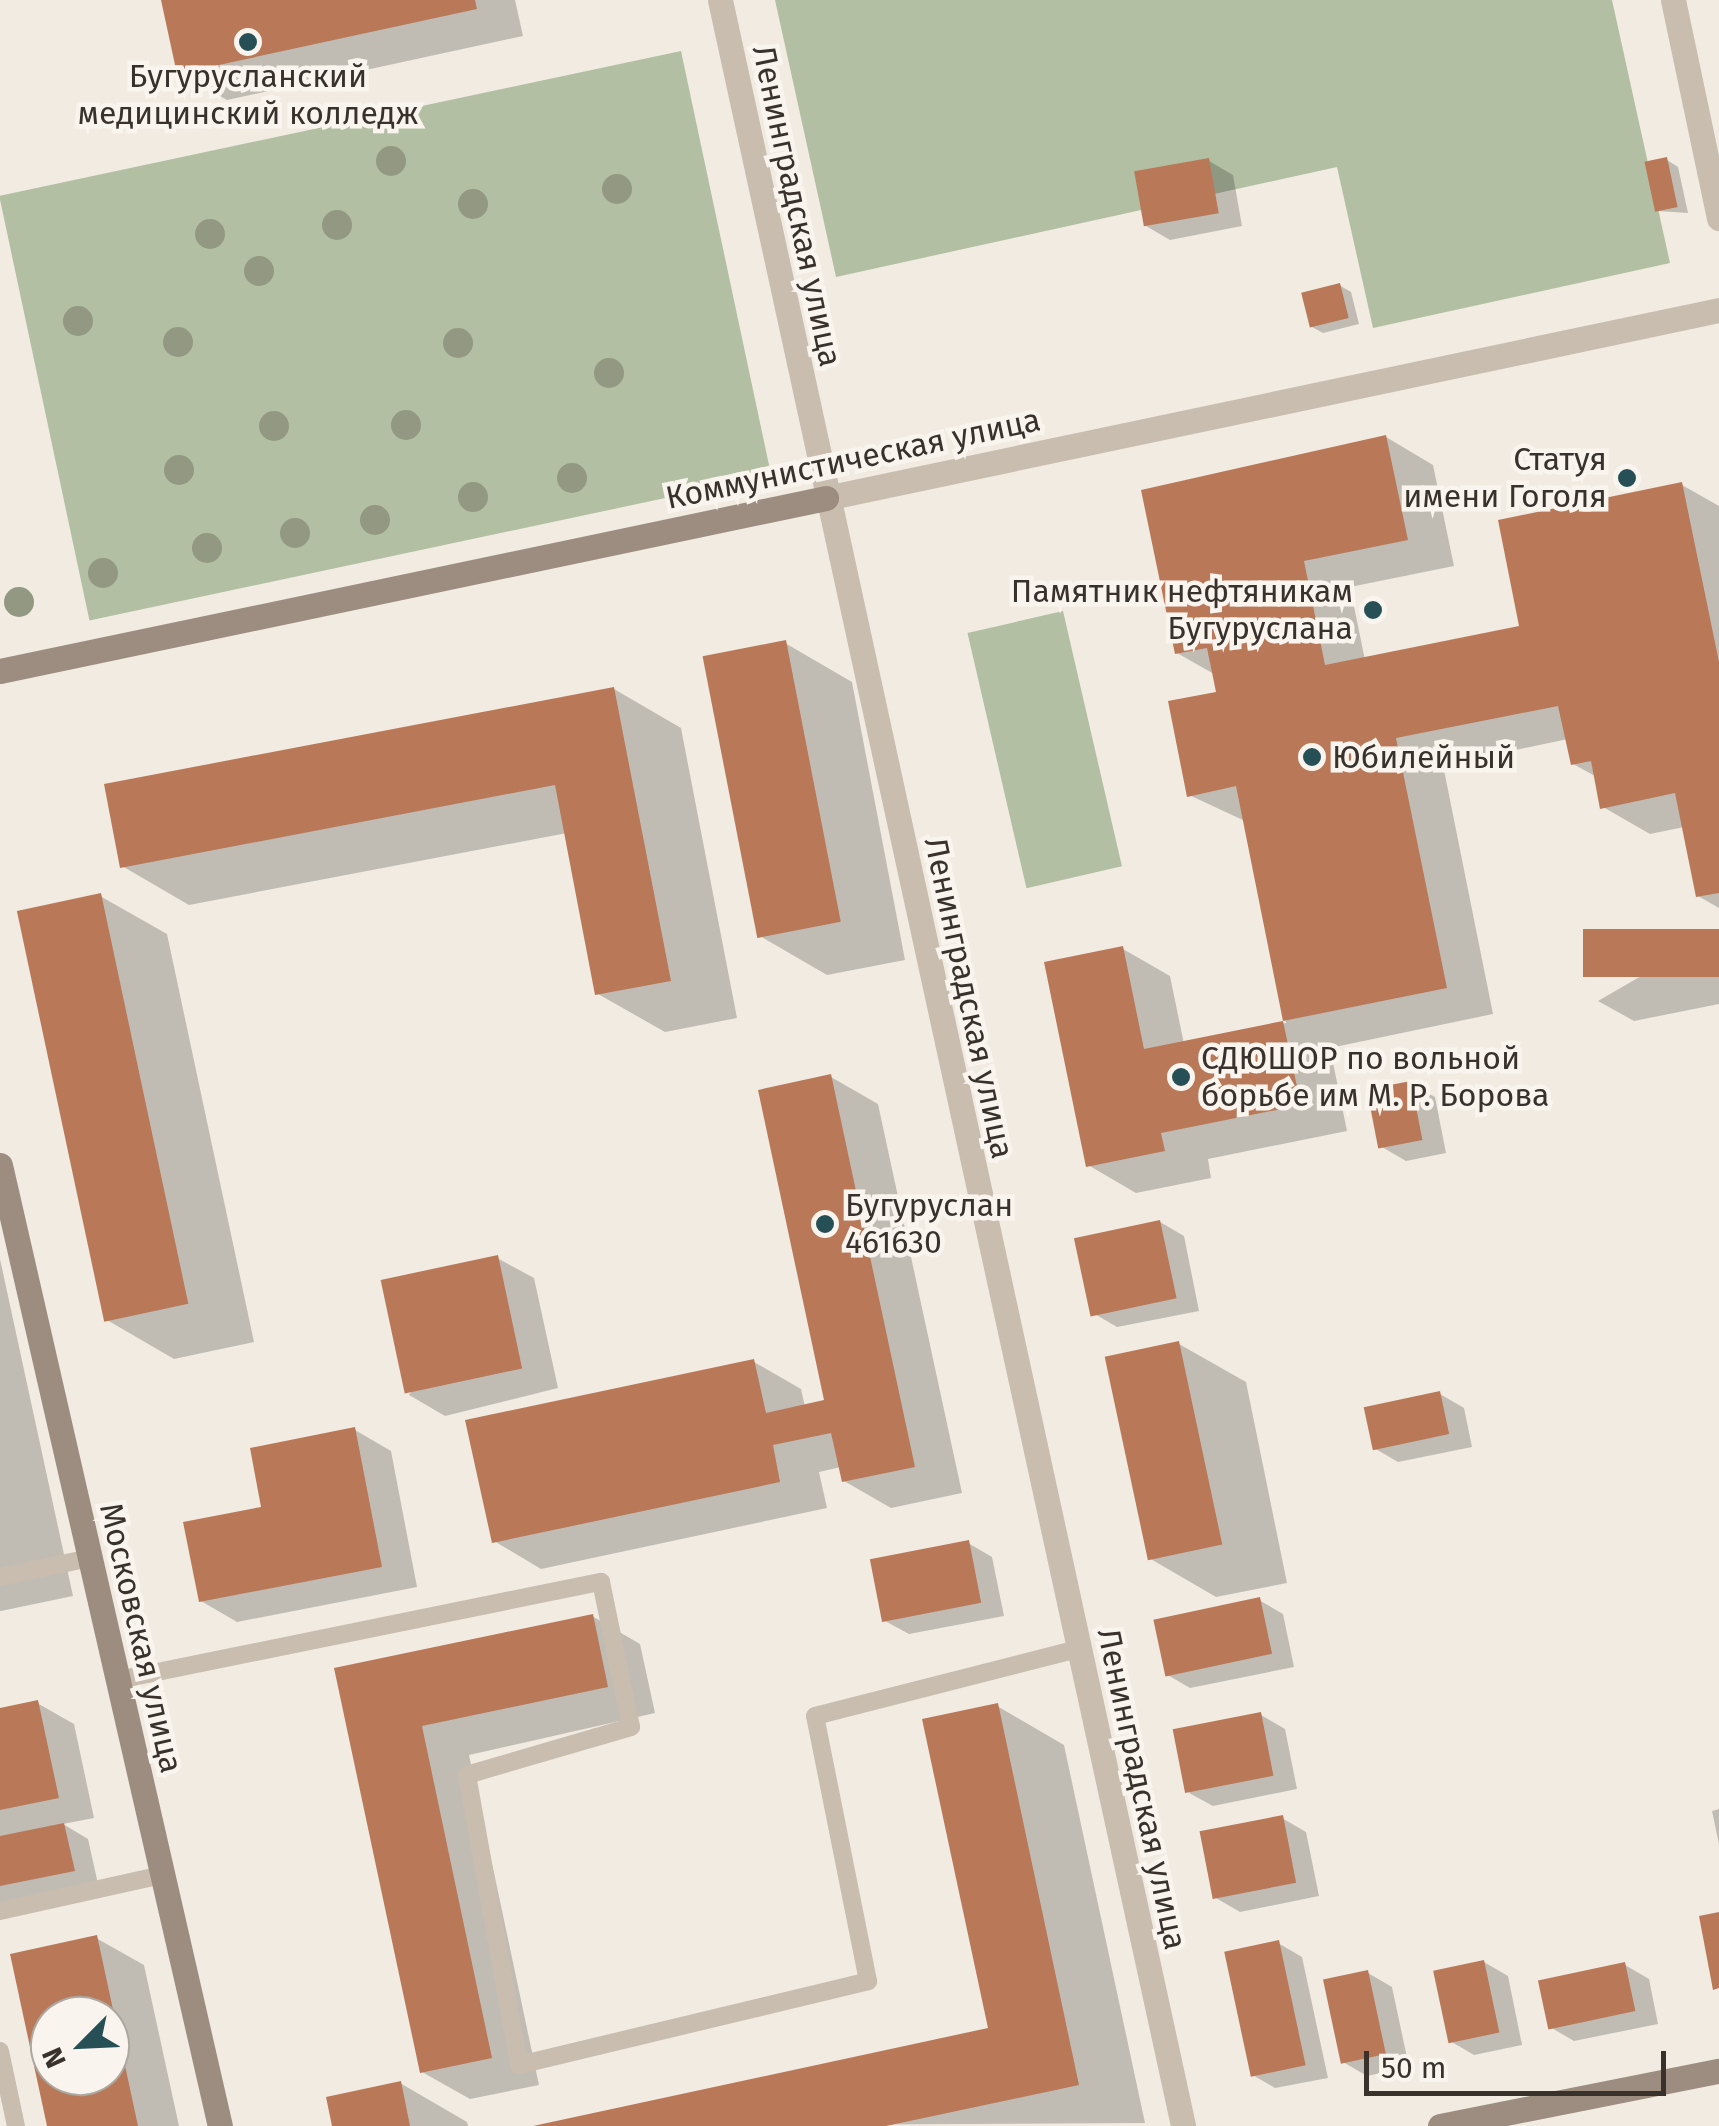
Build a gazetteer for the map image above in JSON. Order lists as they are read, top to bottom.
{
  "streets": {
    "street": ["Ленинградская улица", "Коммунистическая улица", "Московская улица"]
  },
  "crossings": [
    ["Ленинградская улица", "Коммунистическая улица"]
  ],
  "places": [
    "Бугурусланский медицинский колледж",
    "Статуя имени Гоголя",
    "Памятник нефтяникам Бугуруслана",
    "Юбилейный",
    "СДЮШОР по вольной борьбе им М. Р. Борова",
    "Бугуруслан 461630"
  ],
  "scale_bar": "50 m",
  "north": "bottom left"
}
